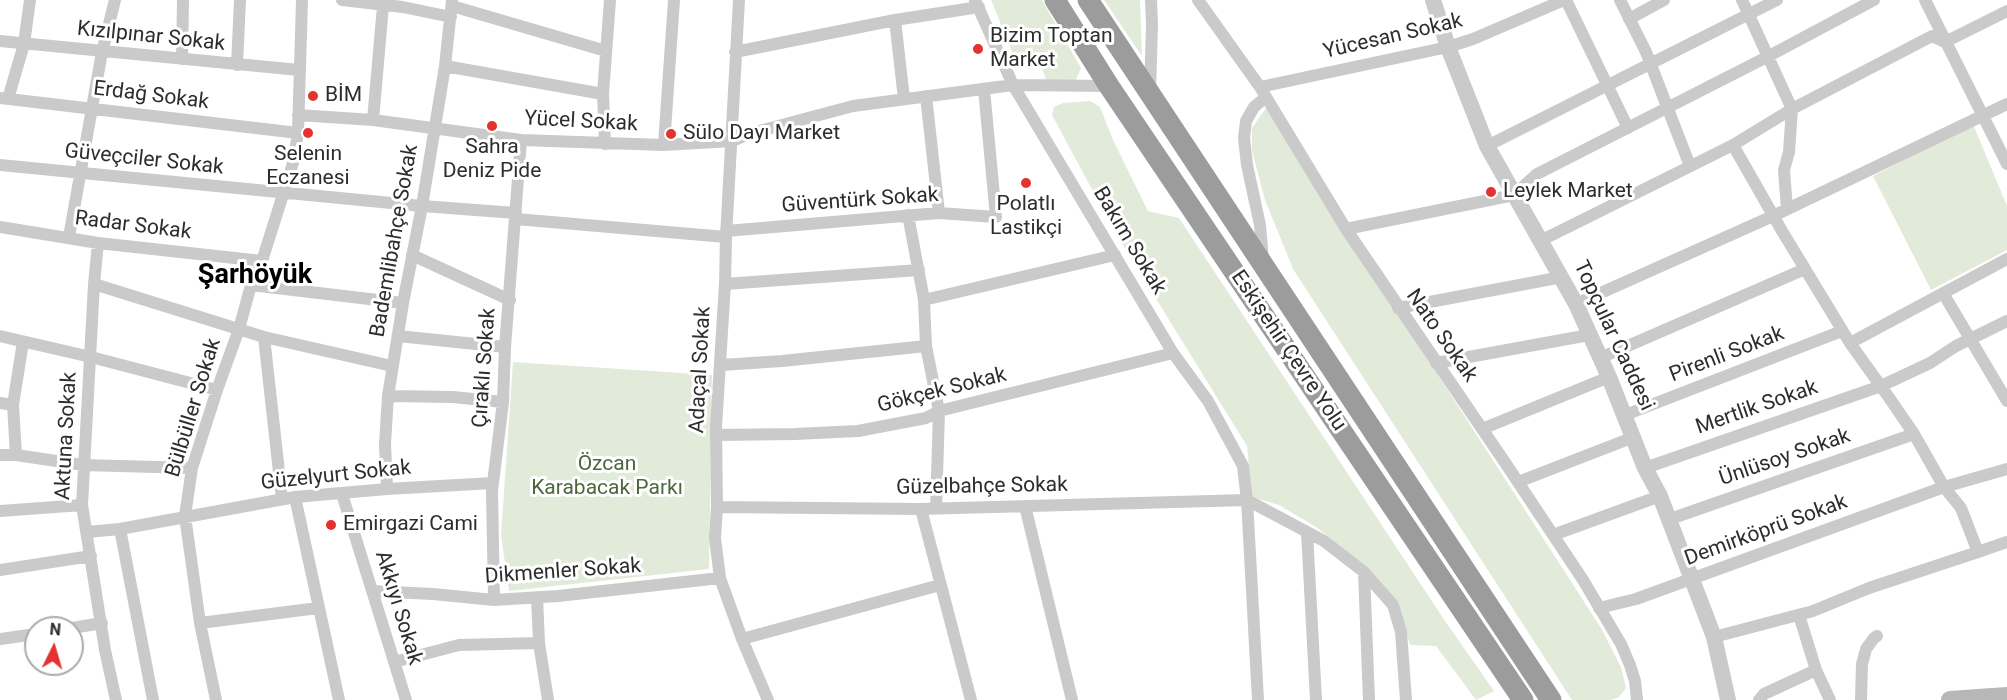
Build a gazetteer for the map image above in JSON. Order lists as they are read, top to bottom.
{
  "streets": {
    "highway": ["Eskişehir Çevre Yolu"],
    "street": [
      "Kızılpınar Sokak",
      "Yücesan Sokak",
      "Erdağ Sokak",
      "Yücel Sokak",
      "Güveçciler Sokak",
      "Güventürk Sokak",
      "Radar Sokak",
      "Bademlibahçe Sokak",
      "Bakım Sokak",
      "Nato Sokak",
      "Topçular Caddesi",
      "Pirenli Sokak",
      "Çıraklı Sokak",
      "Adaçal Sokak",
      "Gökçek Sokak",
      "Bülbüller Sokak",
      "Mertlik Sokak",
      "Aktuna Sokak",
      "Ünlüsoy Sokak",
      "Güzelyurt Sokak",
      "Güzelbahçe Sokak",
      "Demirköprü Sokak",
      "Dikmenler Sokak",
      "Akkıyı Sokak"
    ]
  },
  "crossings": [
    ["Kızılpınar Sokak", "Bülbüller Sokak"],
    ["Yücesan Sokak", "Nato Sokak"],
    ["Yücesan Sokak", "Topçular Caddesi"],
    ["Erdağ Sokak", "Bülbüller Sokak"],
    ["Yücel Sokak", "Güventürk Sokak"],
    ["Yücel Sokak", "Bademlibahçe Sokak"],
    ["Yücel Sokak", "Bakım Sokak"],
    ["Yücel Sokak", "Eskişehir Çevre Yolu"],
    ["Yücel Sokak", "Çıraklı Sokak"],
    ["Yücel Sokak", "Adaçal Sokak"],
    ["Yücel Sokak", "Bülbüller Sokak"],
    ["Güveçciler Sokak", "Güventürk Sokak"],
    ["Güveçciler Sokak", "Bademlibahçe Sokak"],
    ["Güveçciler Sokak", "Çıraklı Sokak"],
    ["Güveçciler Sokak", "Bülbüller Sokak"],
    ["Güventürk Sokak", "Çıraklı Sokak"],
    ["Güventürk Sokak", "Adaçal Sokak"],
    ["Radar Sokak", "Bülbüller Sokak"],
    ["Radar Sokak", "Aktuna Sokak"],
    ["Bademlibahçe Sokak", "Güzelyurt Sokak"],
    ["Bakım Sokak", "Gökçek Sokak"],
    ["Bakım Sokak", "Güzelbahçe Sokak"],
    ["Nato Sokak", "Demirköprü Sokak"],
    ["Topçular Caddesi", "Pirenli Sokak"],
    ["Topçular Caddesi", "Mertlik Sokak"],
    ["Topçular Caddesi", "Ünlüsoy Sokak"],
    ["Topçular Caddesi", "Demirköprü Sokak"],
    ["Çıraklı Sokak", "Güzelyurt Sokak"],
    ["Çıraklı Sokak", "Dikmenler Sokak"],
    ["Adaçal Sokak", "Gökçek Sokak"],
    ["Adaçal Sokak", "Güzelbahçe Sokak"],
    ["Adaçal Sokak", "Dikmenler Sokak"],
    ["Bülbüller Sokak", "Güzelyurt Sokak"],
    ["Aktuna Sokak", "Güzelyurt Sokak"],
    ["Güzelyurt Sokak", "Akkıyı Sokak"],
    ["Dikmenler Sokak", "Akkıyı Sokak"]
  ],
  "districts": ["Şarhöyük"],
  "parks": ["Özcan Karabacak Parkı"],
  "places": [
    "Bizim Toptan Market",
    "BİM",
    "Sahra Deniz Pide",
    "Selenin Eczanesi",
    "Sülo Dayı Market",
    "Polatlı Lastikçi",
    "Leylek Market",
    "Emirgazi Cami"
  ],
  "north": "top"
}
